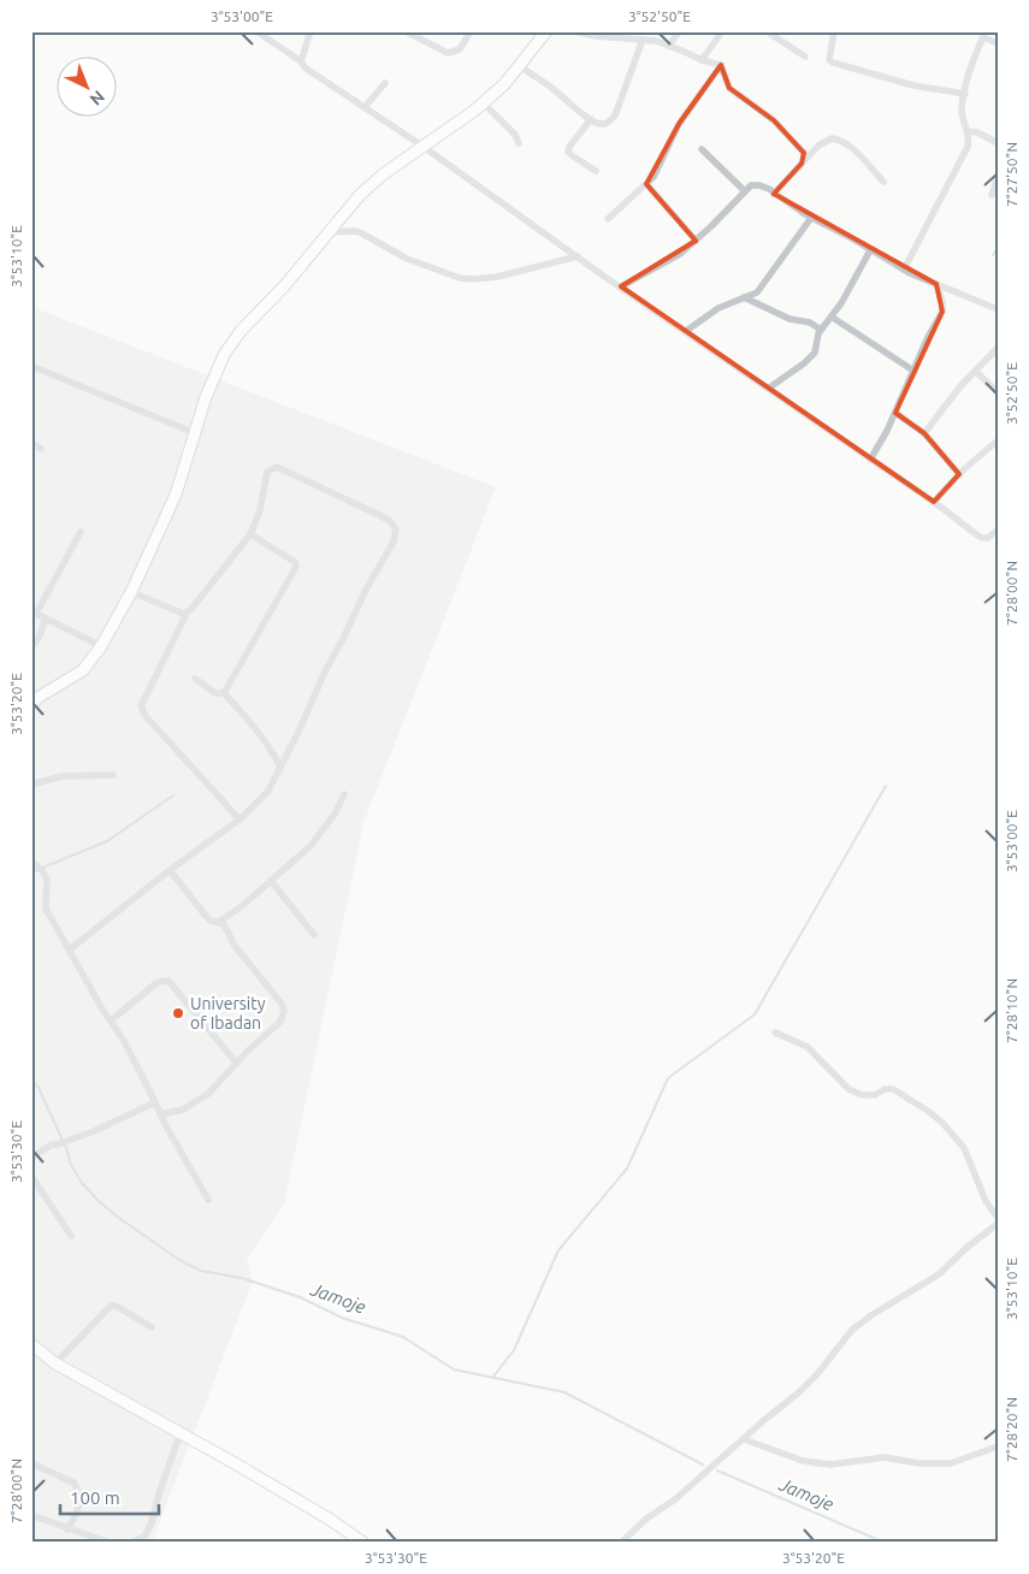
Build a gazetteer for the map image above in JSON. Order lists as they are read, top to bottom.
{
  "water": ["Jamoje"],
  "places": ["University of Ibadan"],
  "scale_bar": "100 m",
  "north": "bottom right",
  "coordinates": [
    "3°53'00\"E",
    "3°52'50\"E",
    "7°27'50\"N",
    "3°53'10\"E",
    "7°28'00\"N",
    "3°53'20\"E",
    "7°28'10\"N",
    "3°53'30\"E",
    "7°28'20\"N"
  ]
}
